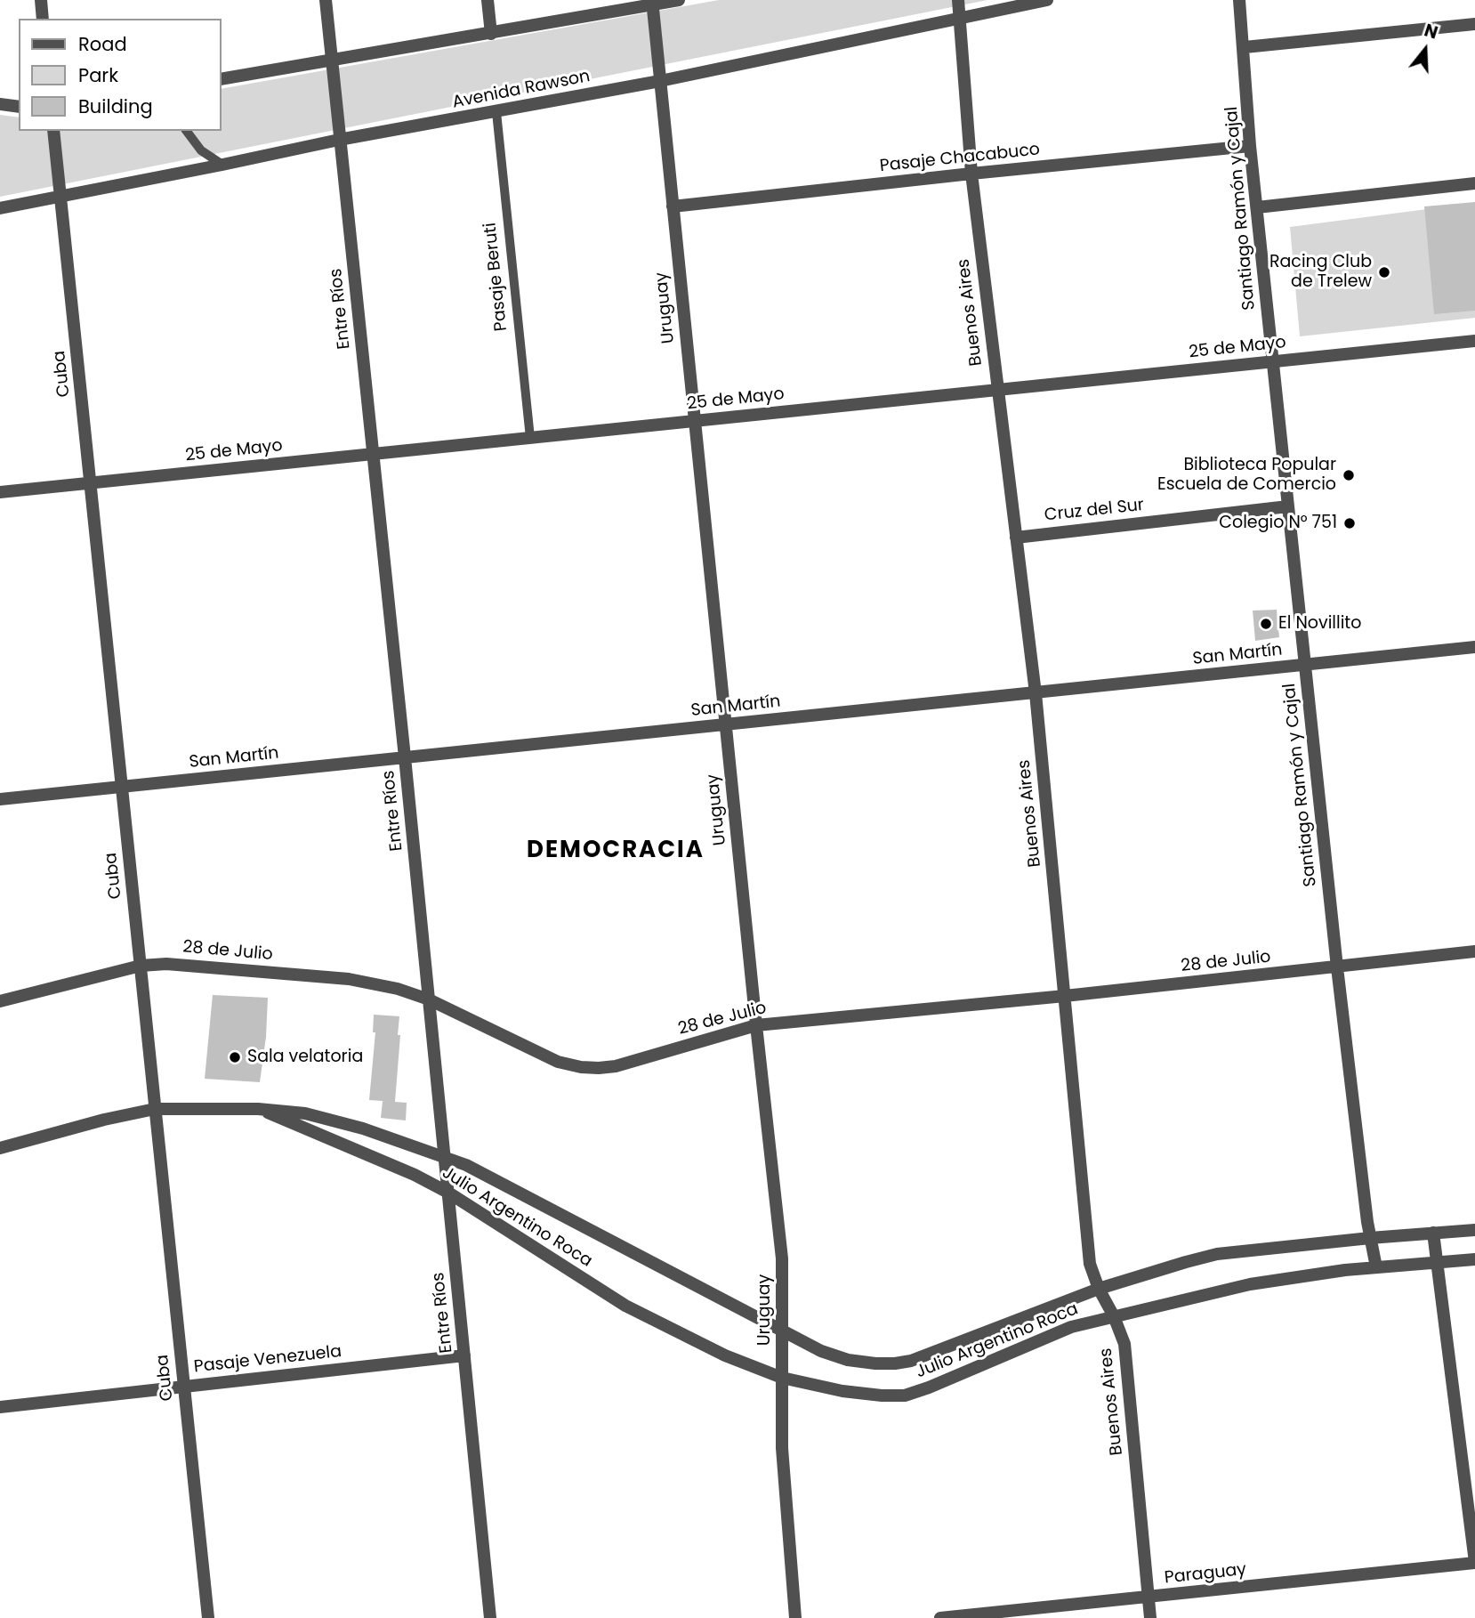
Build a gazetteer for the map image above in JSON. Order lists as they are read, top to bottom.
{
  "streets": {
    "street": [
      "Avenida Rawson",
      "Pasaje Chacabuco",
      "Santiago Ramón y Cajal",
      "Uruguay",
      "Entre Ríos",
      "Buenos Aires",
      "25 de Mayo",
      "Cuba",
      "Cruz del Sur",
      "San Martín",
      "28 de Julio",
      "Julio Argentino Roca",
      "Pasaje Venezuela",
      "Paraguay"
    ],
    "lane": ["Pasaje Beruti"]
  },
  "crossings": [
    ["Avenida Rawson", "Pasaje Beruti"],
    ["Avenida Rawson", "Uruguay"],
    ["Avenida Rawson", "Entre Ríos"],
    ["Avenida Rawson", "Buenos Aires"],
    ["Avenida Rawson", "Cuba"],
    ["Pasaje Chacabuco", "Santiago Ramón y Cajal"],
    ["Pasaje Chacabuco", "Uruguay"],
    ["Pasaje Chacabuco", "Buenos Aires"],
    ["Santiago Ramón y Cajal", "25 de Mayo"],
    ["Santiago Ramón y Cajal", "Cruz del Sur"],
    ["Santiago Ramón y Cajal", "San Martín"],
    ["Santiago Ramón y Cajal", "28 de Julio"],
    ["Santiago Ramón y Cajal", "Julio Argentino Roca"],
    ["Pasaje Beruti", "25 de Mayo"],
    ["Uruguay", "25 de Mayo"],
    ["Uruguay", "San Martín"],
    ["Uruguay", "28 de Julio"],
    ["Uruguay", "Julio Argentino Roca"],
    ["Entre Ríos", "25 de Mayo"],
    ["Entre Ríos", "San Martín"],
    ["Entre Ríos", "28 de Julio"],
    ["Entre Ríos", "Julio Argentino Roca"],
    ["Entre Ríos", "Pasaje Venezuela"],
    ["Buenos Aires", "25 de Mayo"],
    ["Buenos Aires", "Cruz del Sur"],
    ["Buenos Aires", "San Martín"],
    ["Buenos Aires", "28 de Julio"],
    ["Buenos Aires", "Julio Argentino Roca"],
    ["Buenos Aires", "Paraguay"],
    ["25 de Mayo", "Cuba"],
    ["Cuba", "San Martín"],
    ["Cuba", "28 de Julio"],
    ["Cuba", "Julio Argentino Roca"],
    ["Cuba", "Pasaje Venezuela"]
  ],
  "districts": ["DEMOCRACIA"],
  "places": [
    "Racing Club de Trelew",
    "Biblioteca Popular Escuela de Comercio",
    "Colegio N° 751",
    "El Novillito",
    "Sala velatoria"
  ],
  "legend": ["Road", "Park", "Building"],
  "north": "top"
}
